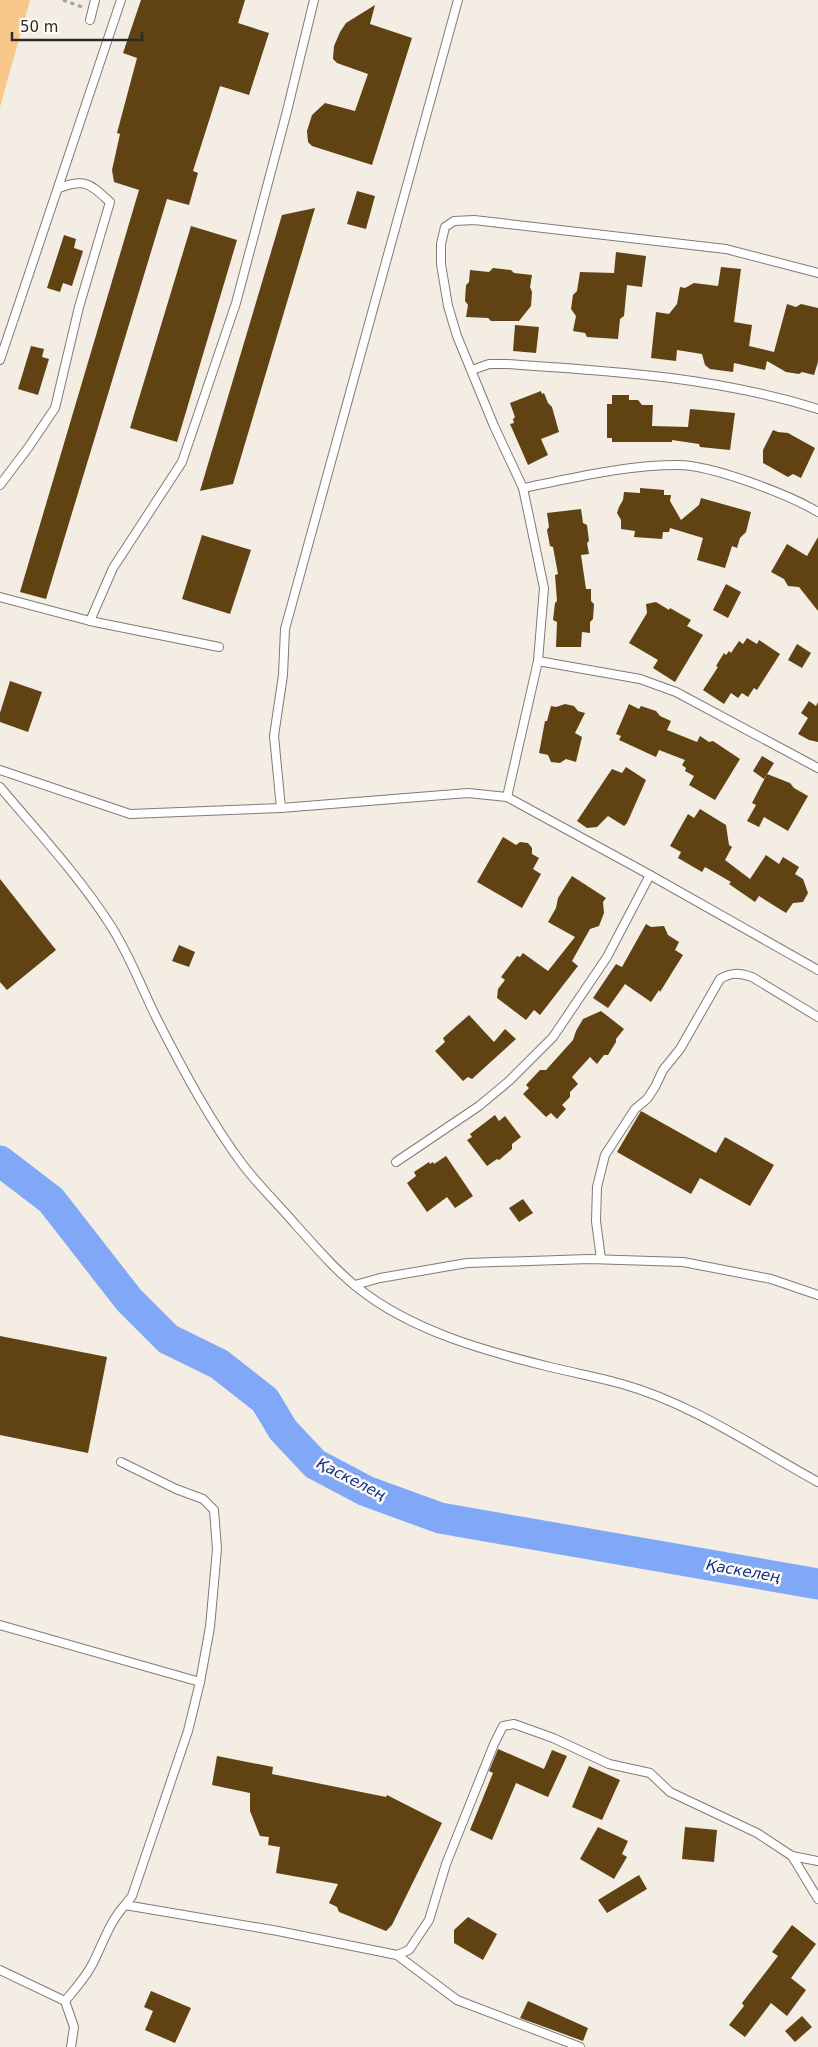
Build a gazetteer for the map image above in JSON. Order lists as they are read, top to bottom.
{
  "water": ["Қаскелең"],
  "scale_bar": "50 m"
}
